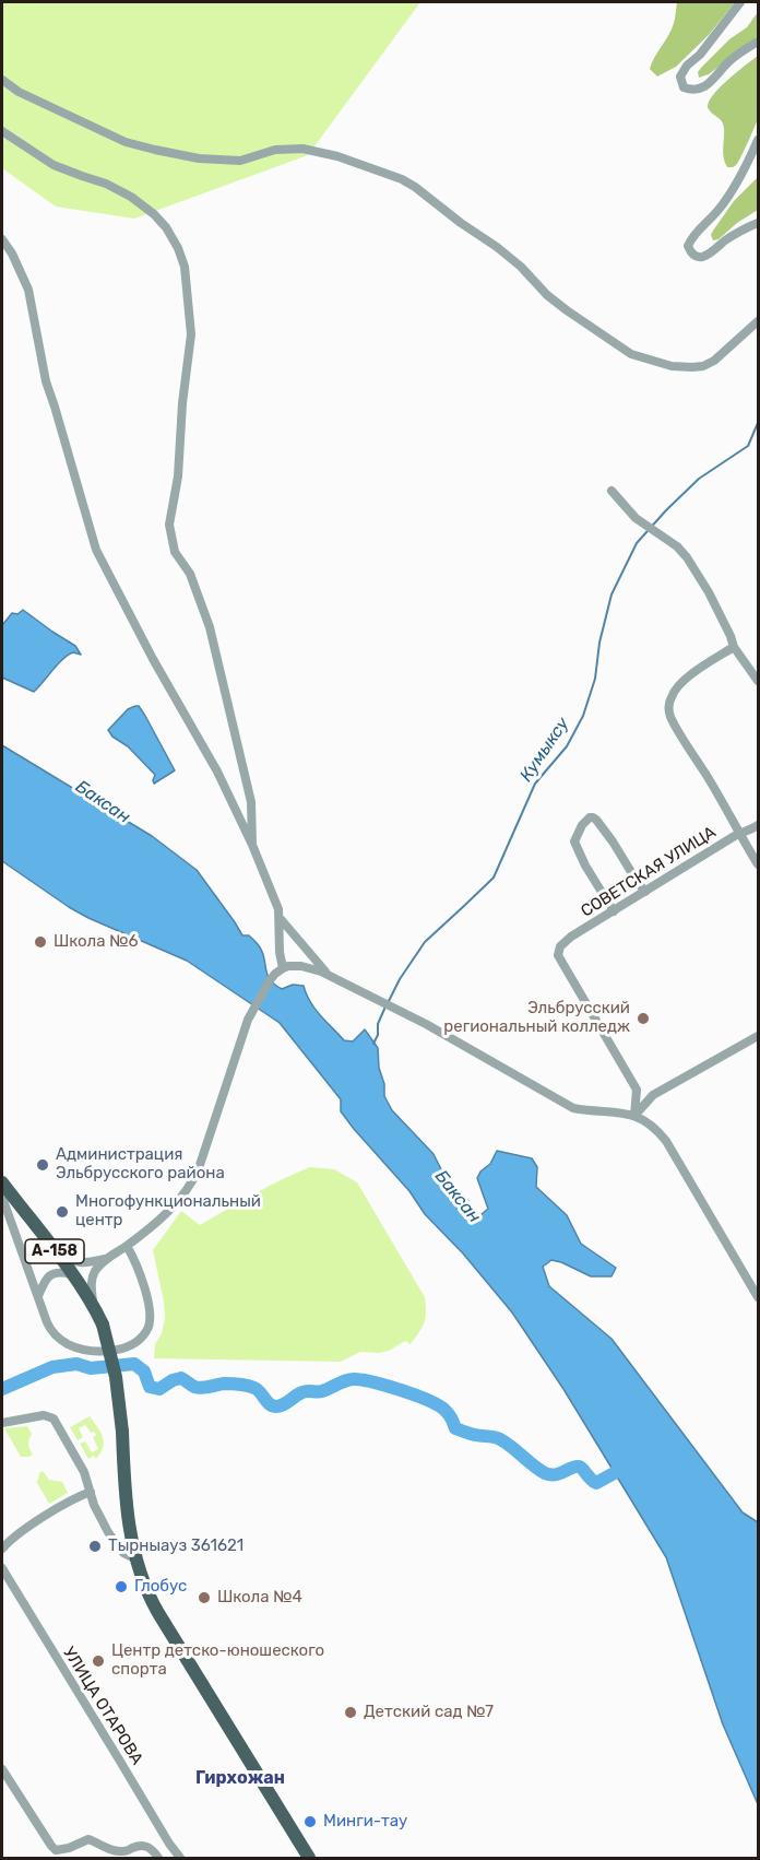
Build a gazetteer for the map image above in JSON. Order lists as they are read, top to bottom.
{
  "streets": {
    "main road": ["А-158"],
    "street": ["СОВЕТСКАЯ УЛИЦА", "УЛИЦА ОТАРОВА"]
  },
  "districts": ["Гирхожан"],
  "water": ["Кумыксу", "Баксан"],
  "places": [
    "Школа №6",
    "Эльбрусский региональный колледж",
    "Администрация Эльбрусского района",
    "Многофункциональный центр",
    "Тырныауз 361621",
    "Глобус",
    "Школа №4",
    "Центр детско-юношеского спорта",
    "Детский сад №7",
    "Минги-тау"
  ]
}
